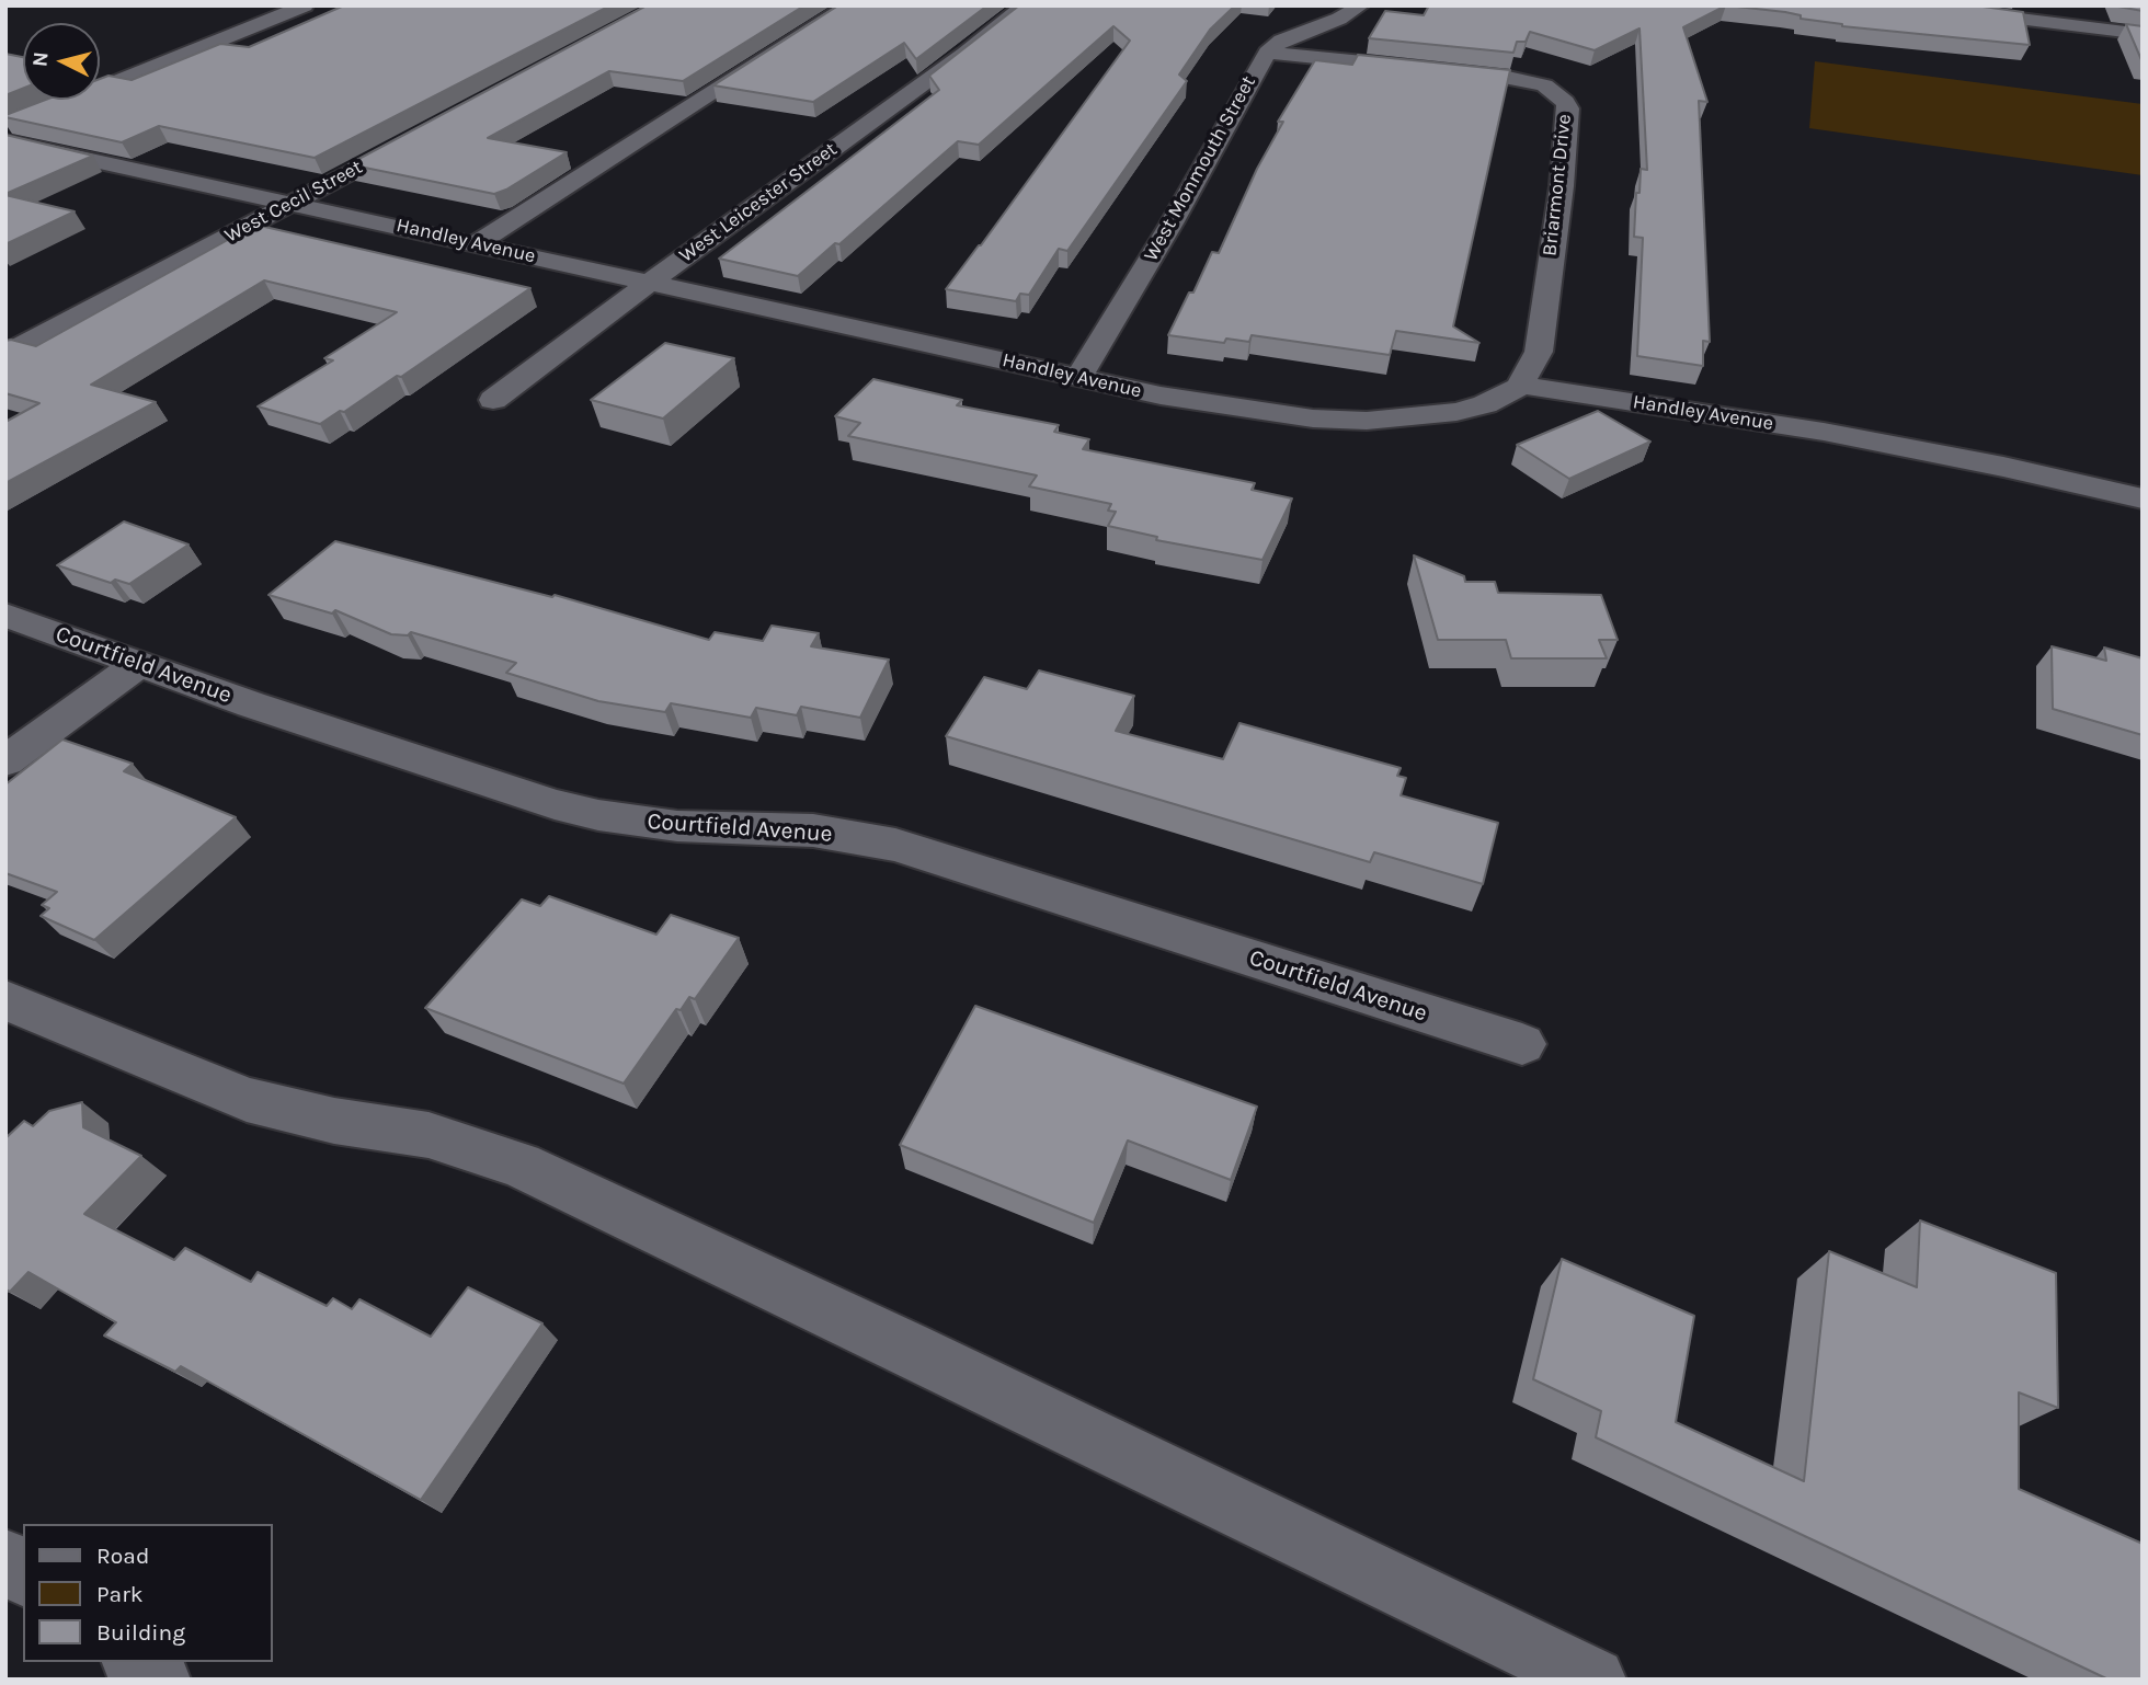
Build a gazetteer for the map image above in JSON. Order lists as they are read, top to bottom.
{
  "streets": {
    "street": [
      "West Monmouth Street",
      "Briarmont Drive",
      "West Cecil Street",
      "West Leicester Street",
      "Handley Avenue",
      "Courtfield Avenue"
    ]
  },
  "crossings": [
    ["West Monmouth Street", "Briarmont Drive"],
    ["West Monmouth Street", "Handley Avenue"],
    ["Briarmont Drive", "Handley Avenue"],
    ["West Cecil Street", "Handley Avenue"],
    ["West Leicester Street", "Handley Avenue"]
  ],
  "legend": ["Road", "Park", "Building"],
  "north": "left"
}
